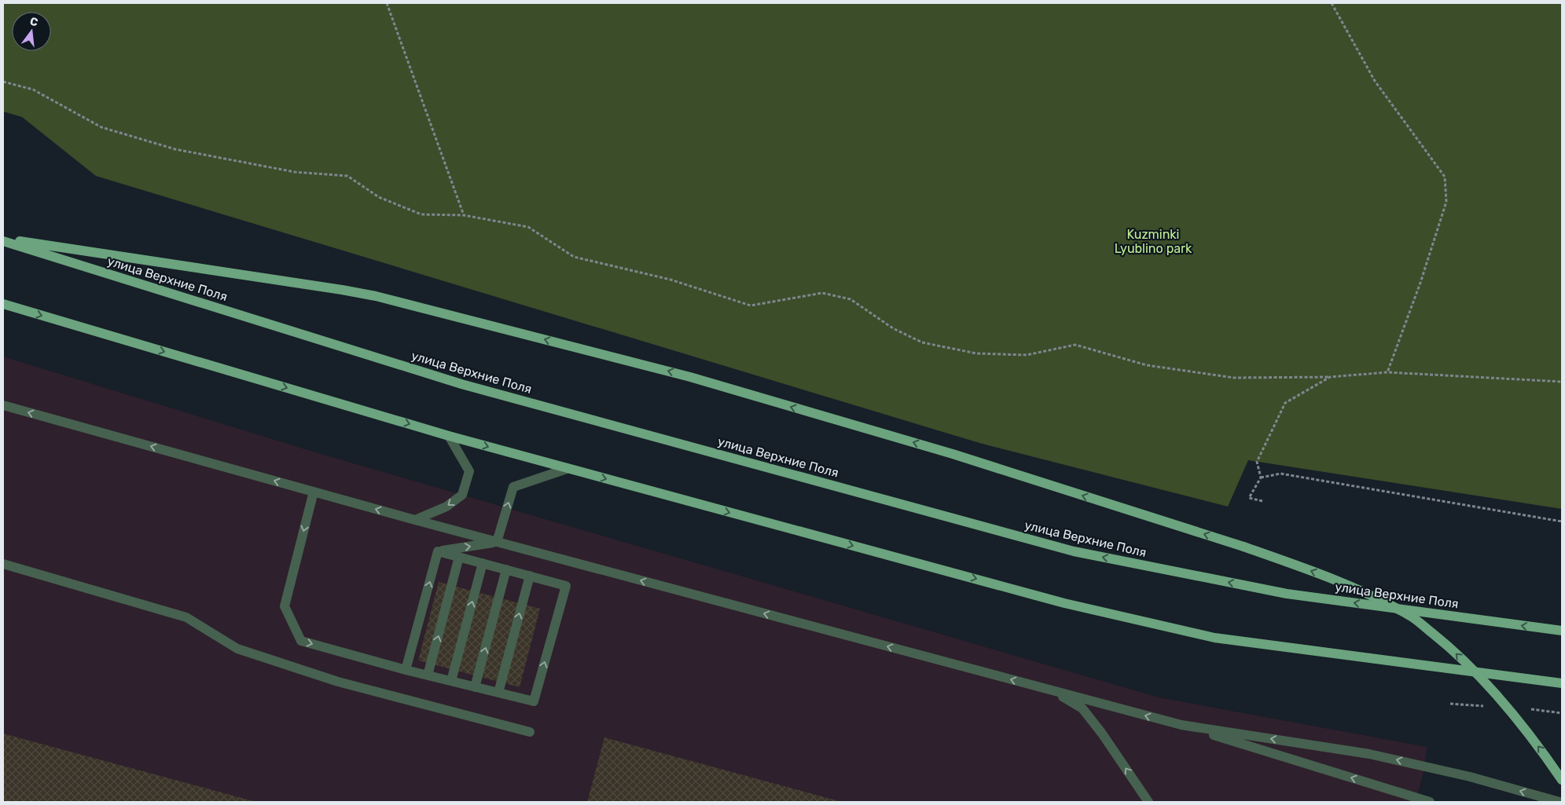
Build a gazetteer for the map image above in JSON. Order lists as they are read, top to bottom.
{
  "streets": {
    "main road": ["улица Верхние Поля"]
  },
  "parks": ["Kuzminki Lyublino park"],
  "north": "top"
}
